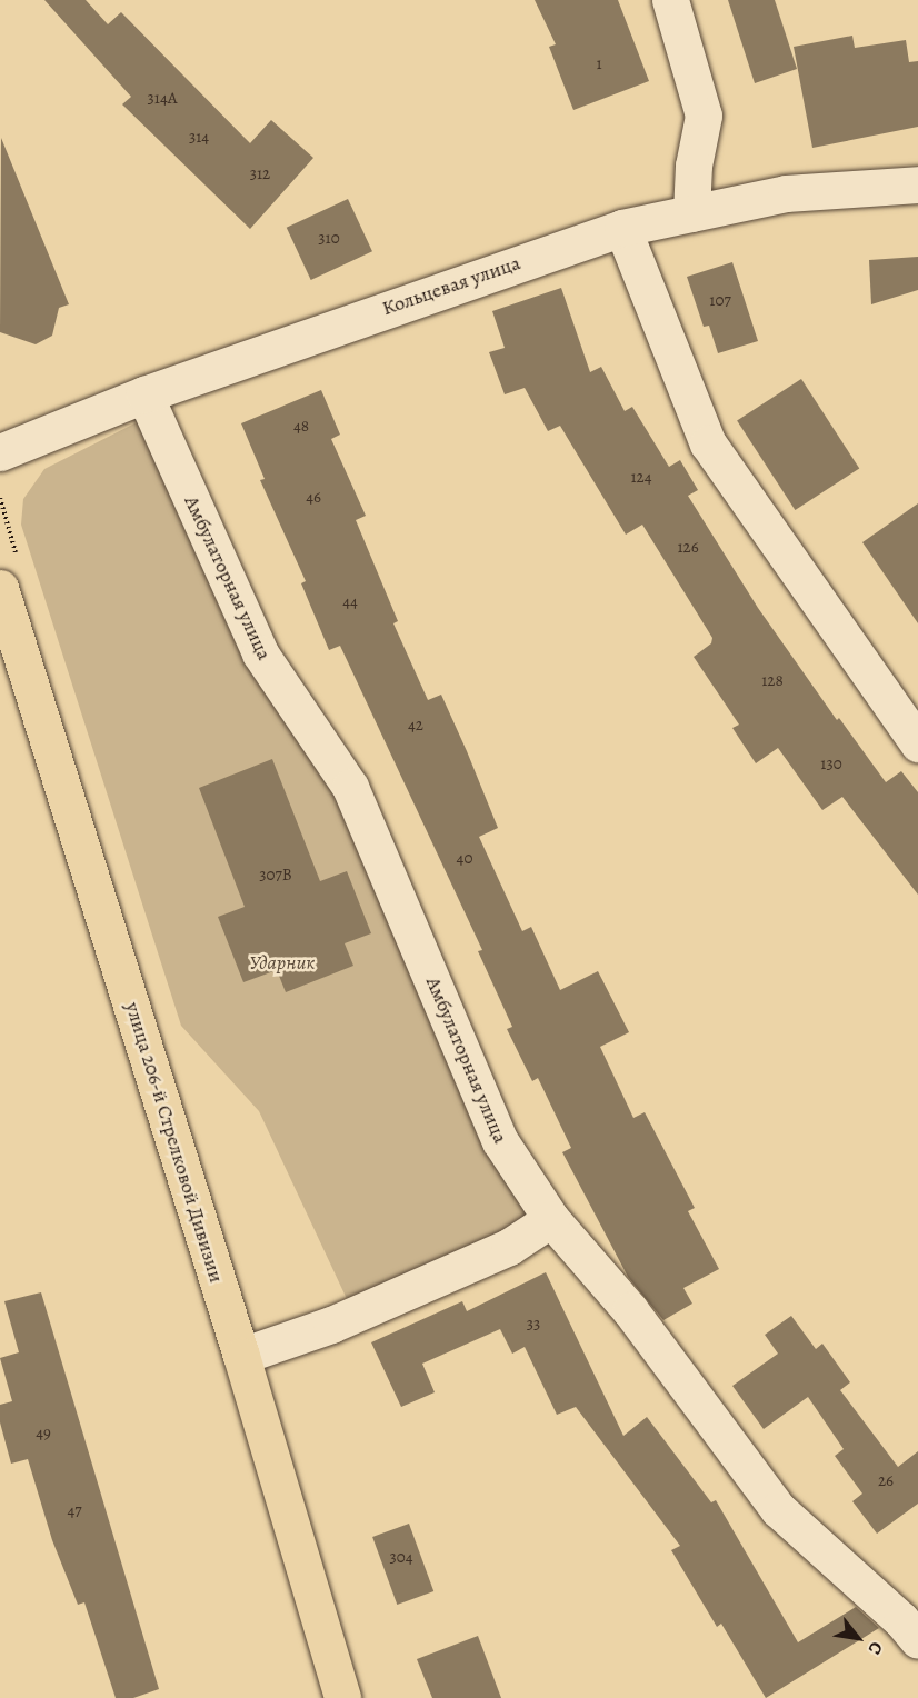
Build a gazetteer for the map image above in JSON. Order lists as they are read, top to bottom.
{
  "streets": {
    "main road": ["улица 206-й Стрелковой Дивизии"],
    "street": ["Кольцевая улица", "Амбулаторная улица"]
  },
  "crossings": [
    ["Кольцевая улица", "Амбулаторная улица"]
  ],
  "parks": ["Ударник"],
  "house_numbers": [
    "1",
    "314А",
    "314",
    "312",
    "310",
    "107",
    "48",
    "124",
    "46",
    "126",
    "44",
    "128",
    "42",
    "130",
    "40",
    "307В",
    "33",
    "49",
    "26",
    "47",
    "304"
  ],
  "north": "bottom right"
}
